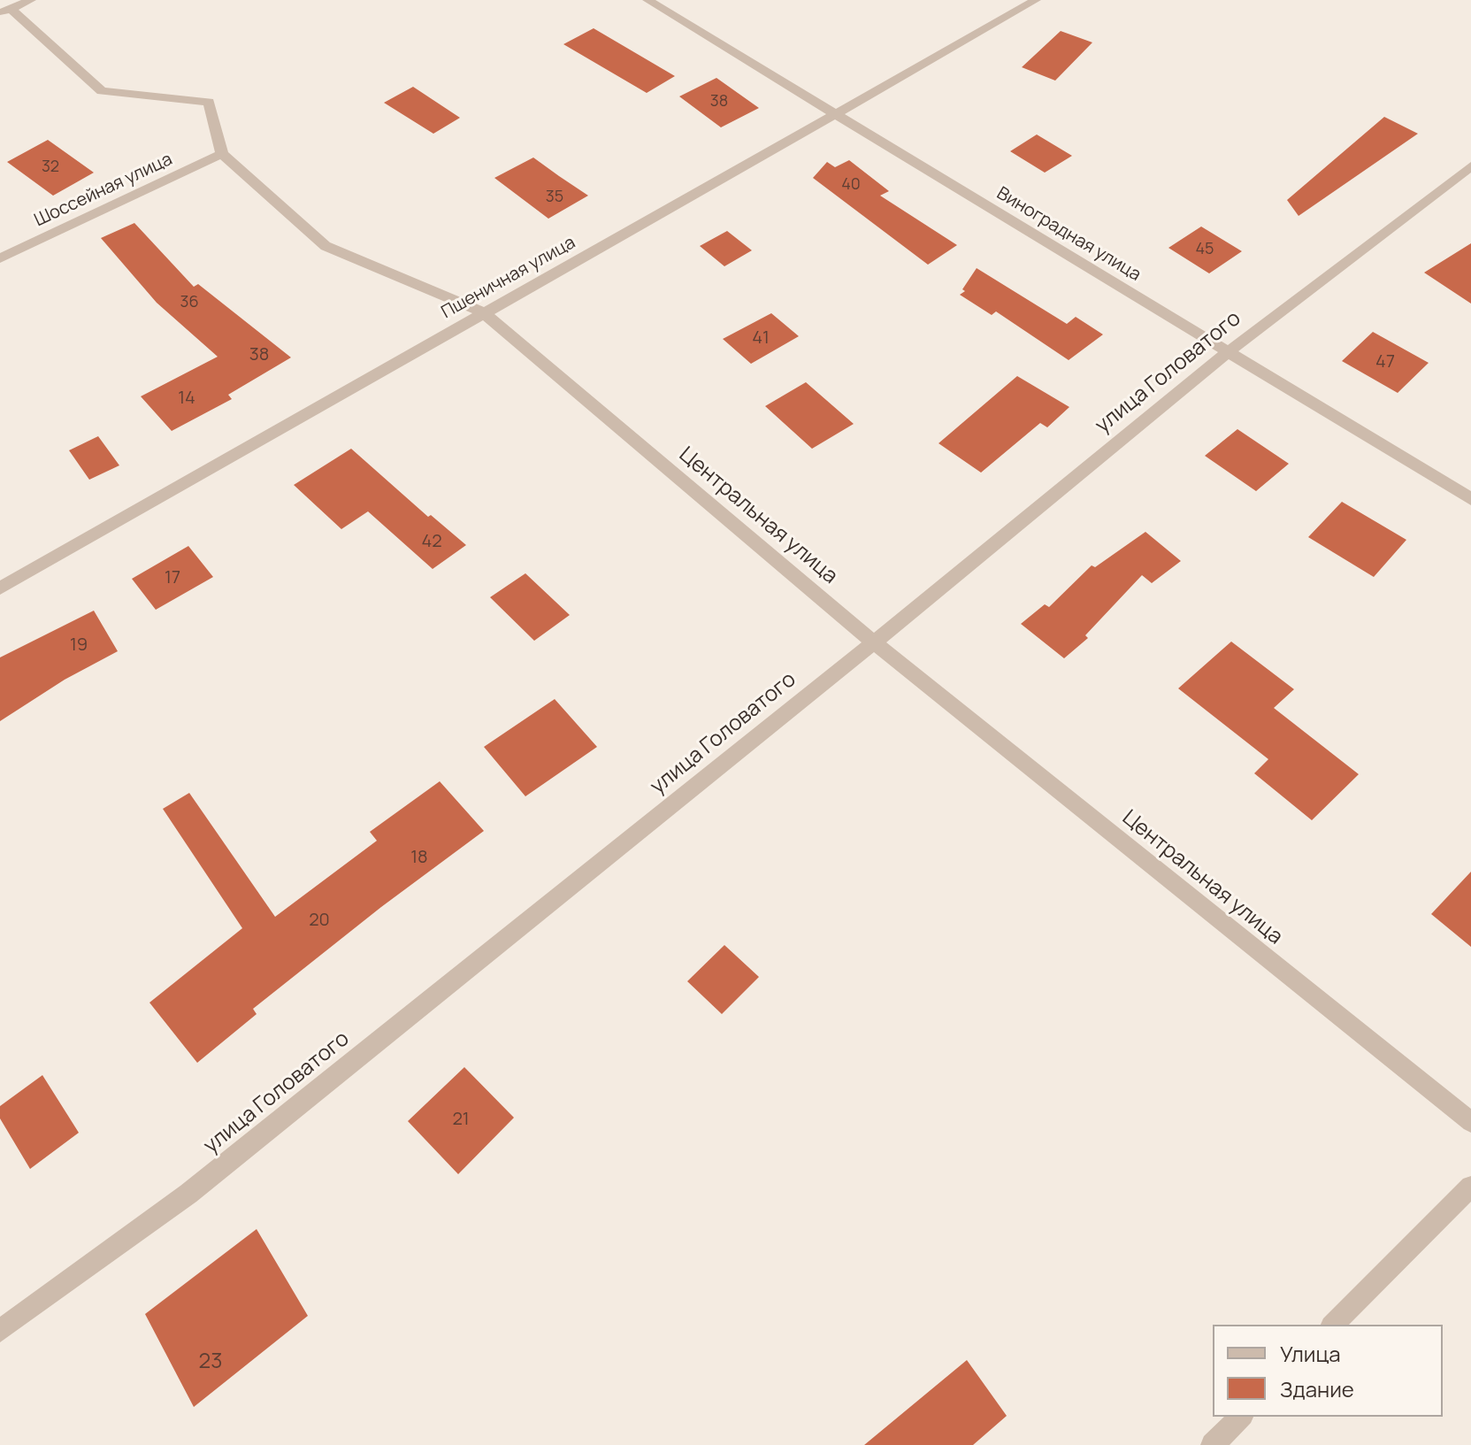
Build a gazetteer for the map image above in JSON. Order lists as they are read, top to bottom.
{
  "streets": {
    "street": [
      "Шоссейная улица",
      "Виноградная улица",
      "Пшеничная улица",
      "улица Головатого",
      "Центральная улица"
    ]
  },
  "crossings": [
    ["Шоссейная улица", "Центральная улица"],
    ["Виноградная улица", "Пшеничная улица"],
    ["Виноградная улица", "улица Головатого"],
    ["Пшеничная улица", "Центральная улица"],
    ["улица Головатого", "Центральная улица"]
  ],
  "house_numbers": [
    "38",
    "32",
    "40",
    "35",
    "45",
    "36",
    "41",
    "38",
    "47",
    "14",
    "42",
    "17",
    "19",
    "18",
    "20",
    "21",
    "23"
  ],
  "legend": ["Улица", "Здание"]
}
